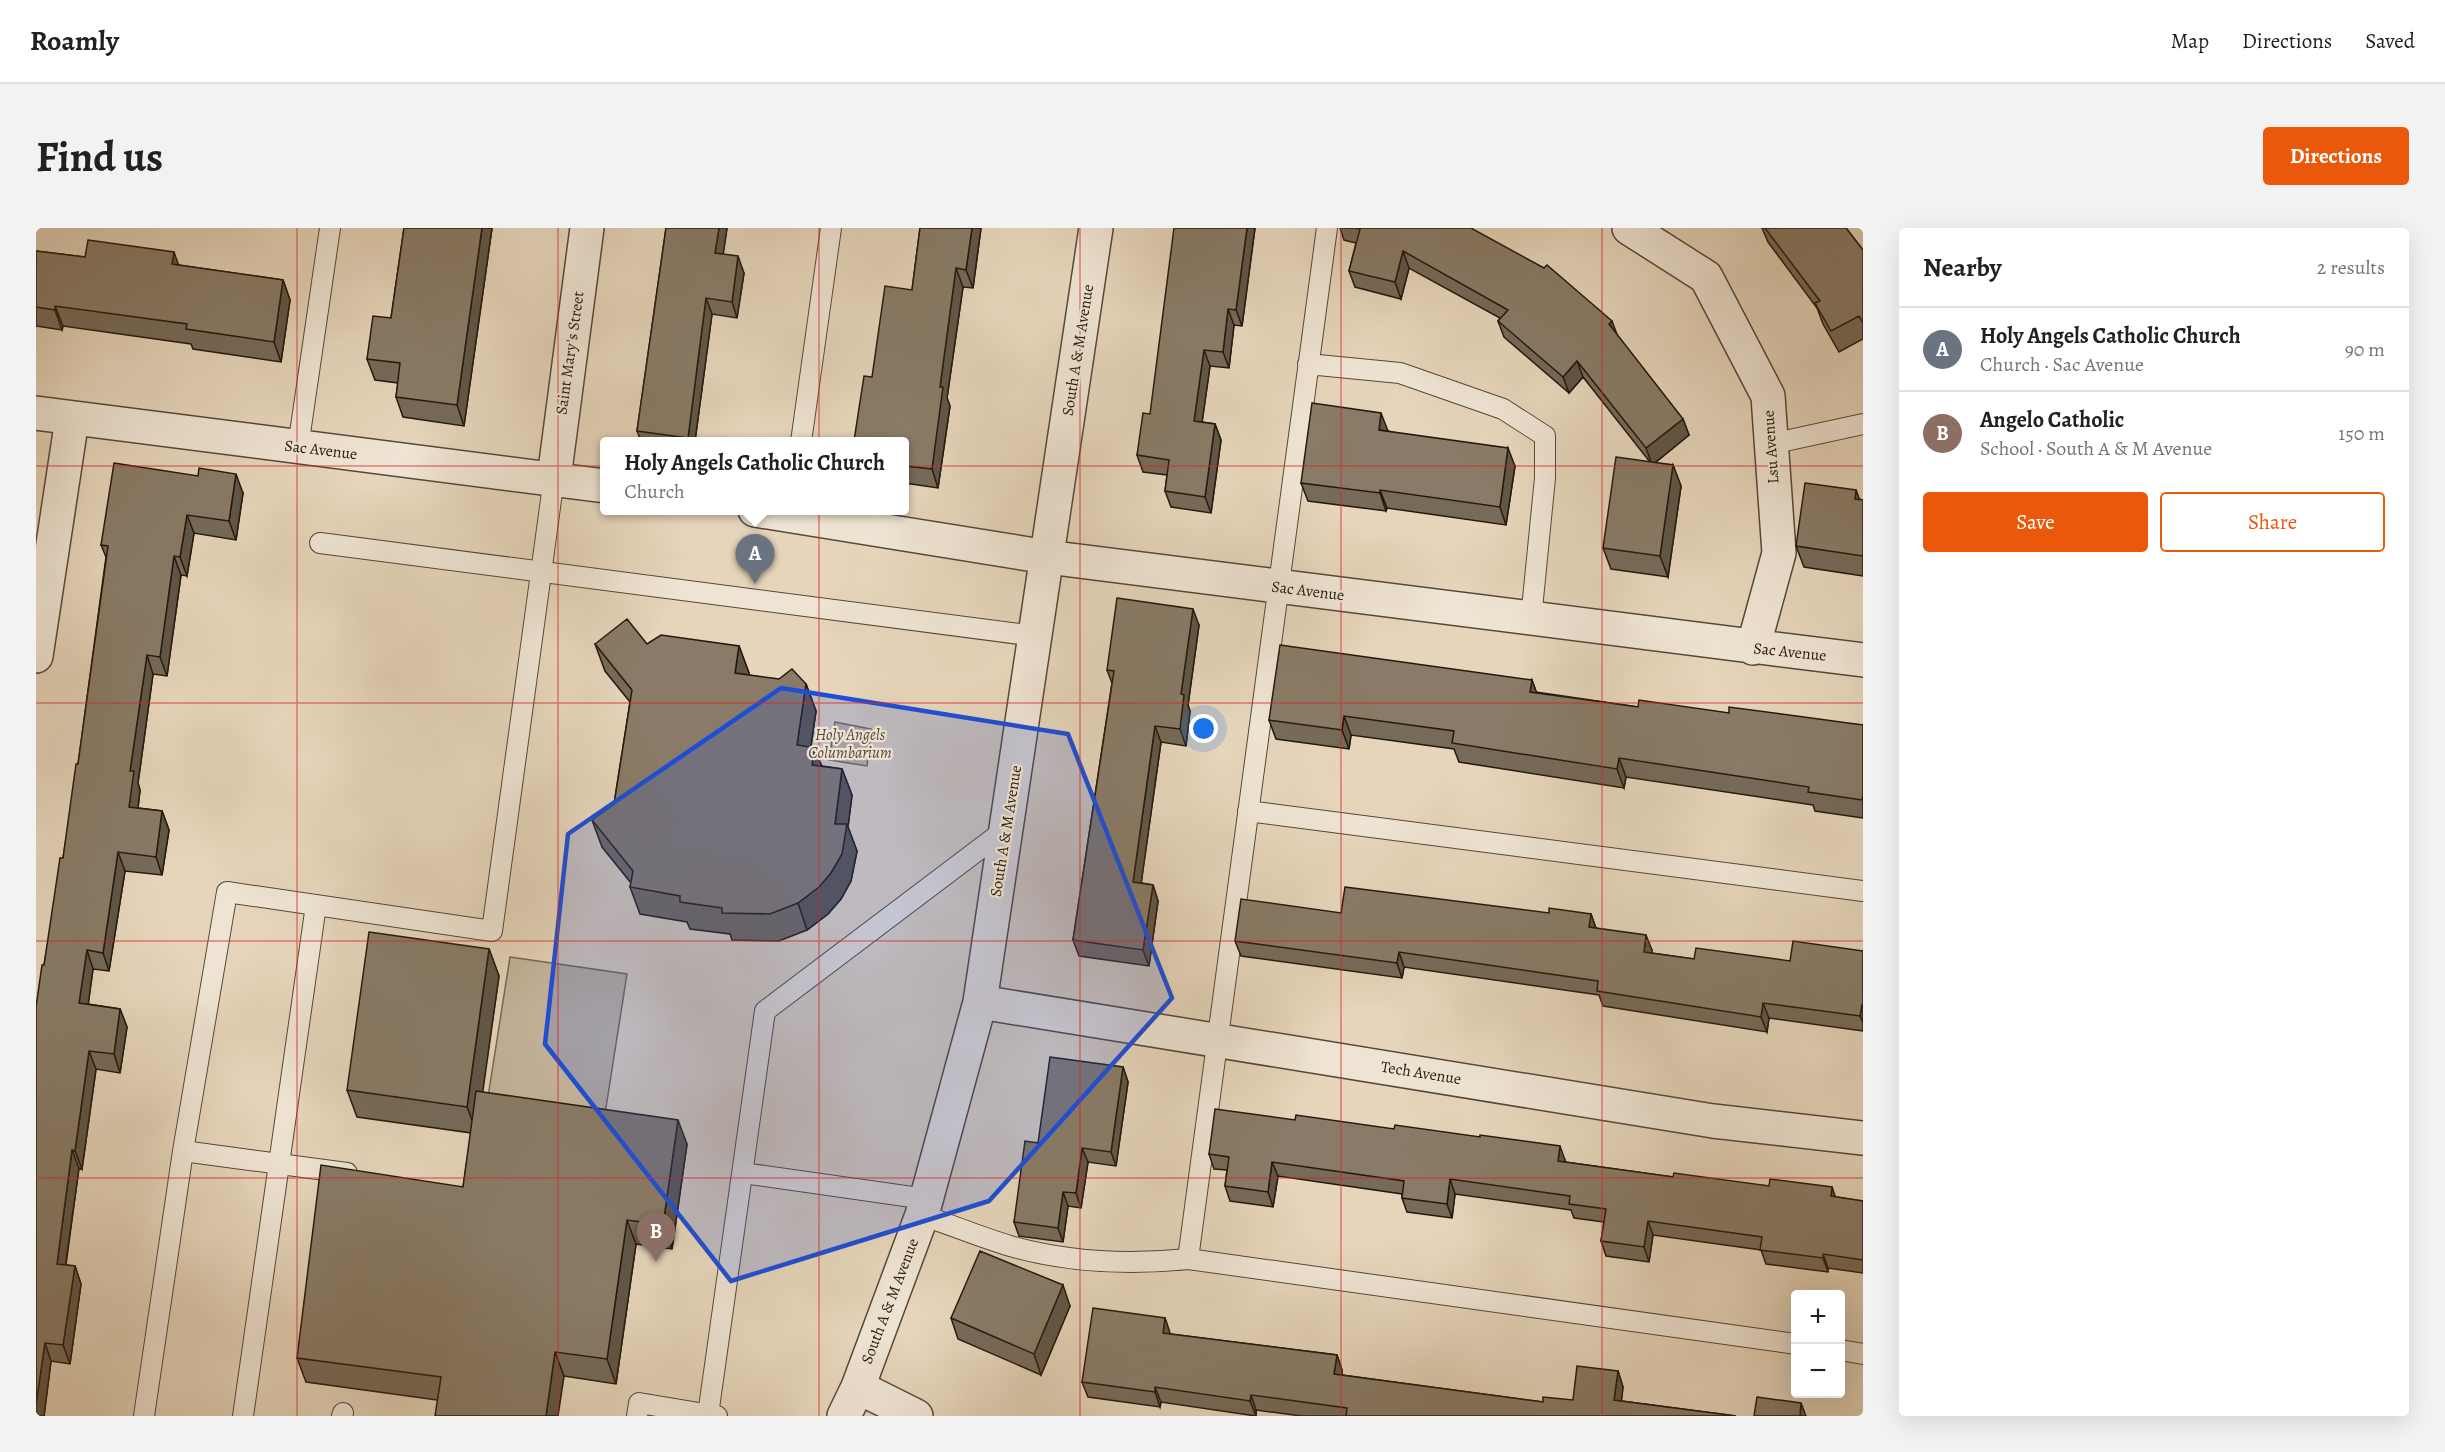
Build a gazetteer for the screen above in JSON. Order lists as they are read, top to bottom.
{
  "streets": {
    "street": [
      "South A & M Avenue",
      "Saint Mary's Street",
      "Lsu Avenue",
      "Sac Avenue",
      "Tech Avenue"
    ]
  },
  "crossings": [
    ["South A & M Avenue", "Sac Avenue"],
    ["South A & M Avenue", "Tech Avenue"],
    ["Saint Mary's Street", "Sac Avenue"],
    ["Lsu Avenue", "Sac Avenue"]
  ],
  "parks": ["Holy Angels Columbarium"],
  "page": {
    "header": "Roamly",
    "nav": ["Map", "Directions", "Saved"],
    "buttons": [
      "Directions",
      ["Save", "Share"]
    ],
    "title": "Find us",
    "heading": ["Nearby", "2 results"],
    "list": [
      {
        "mark": "A",
        "name": "Holy Angels Catholic Church",
        "note": "Church · Sac Avenue",
        "value": "90 m"
      },
      {
        "mark": "B",
        "name": "Angelo Catholic",
        "note": "School · South A & M Avenue",
        "value": "150 m"
      }
    ],
    "popup": ["Holy Angels Catholic Church", "Church"],
    "pins": ["A", "B"],
    "map_buttons": ["+", "−"]
  }
}
